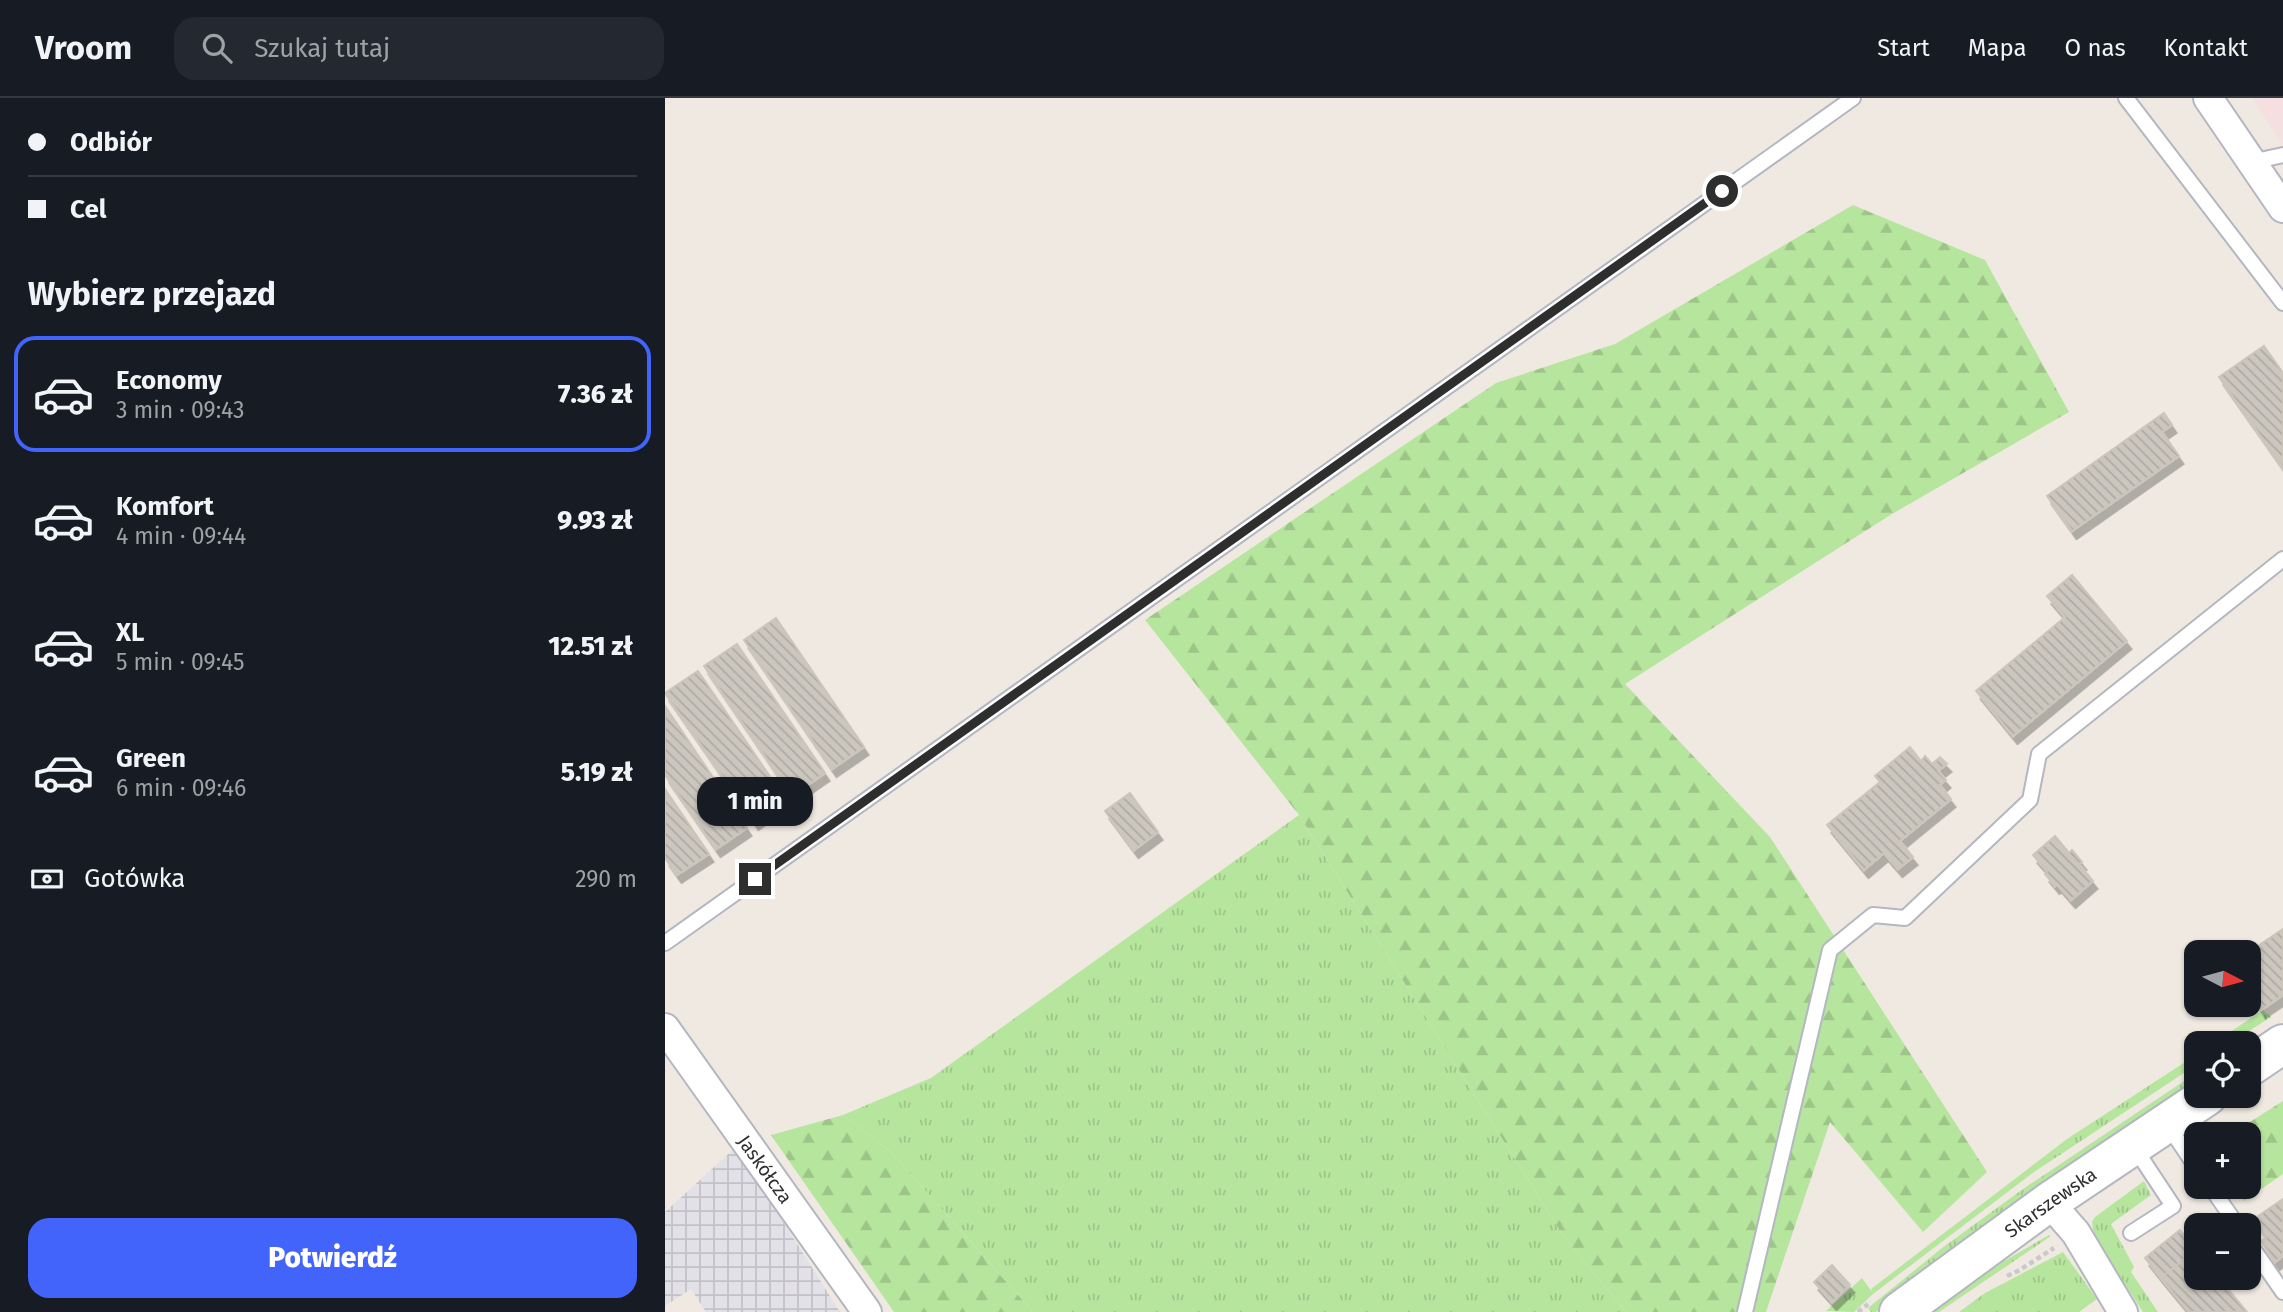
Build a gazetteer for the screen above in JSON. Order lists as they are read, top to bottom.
{
  "streets": {
    "main road": ["Skarszewska"],
    "street": ["Jaskółcza"]
  },
  "north": "right",
  "page": {
    "header": "Vroom",
    "search": "Szukaj tutaj",
    "nav": [
      "Start",
      "Mapa",
      "O nas",
      "Kontakt"
    ],
    "banner": ["Odbiór", "Cel"],
    "heading": "Wybierz przejazd",
    "list": [
      {
        "name": "Economy",
        "note": "3 min · 09:43",
        "value": "7.36 zł"
      },
      {
        "name": "Komfort",
        "note": "4 min · 09:44",
        "value": "9.93 zł"
      },
      {
        "name": "XL",
        "note": "5 min · 09:45",
        "value": "12.51 zł"
      },
      {
        "name": "Green",
        "note": "6 min · 09:46",
        "value": "5.19 zł"
      }
    ],
    "bubble": "1 min",
    "pay": ["Gotówka", "290 m"],
    "map_buttons": ["+", "−"],
    "buttons": "Potwierdź"
  }
}
